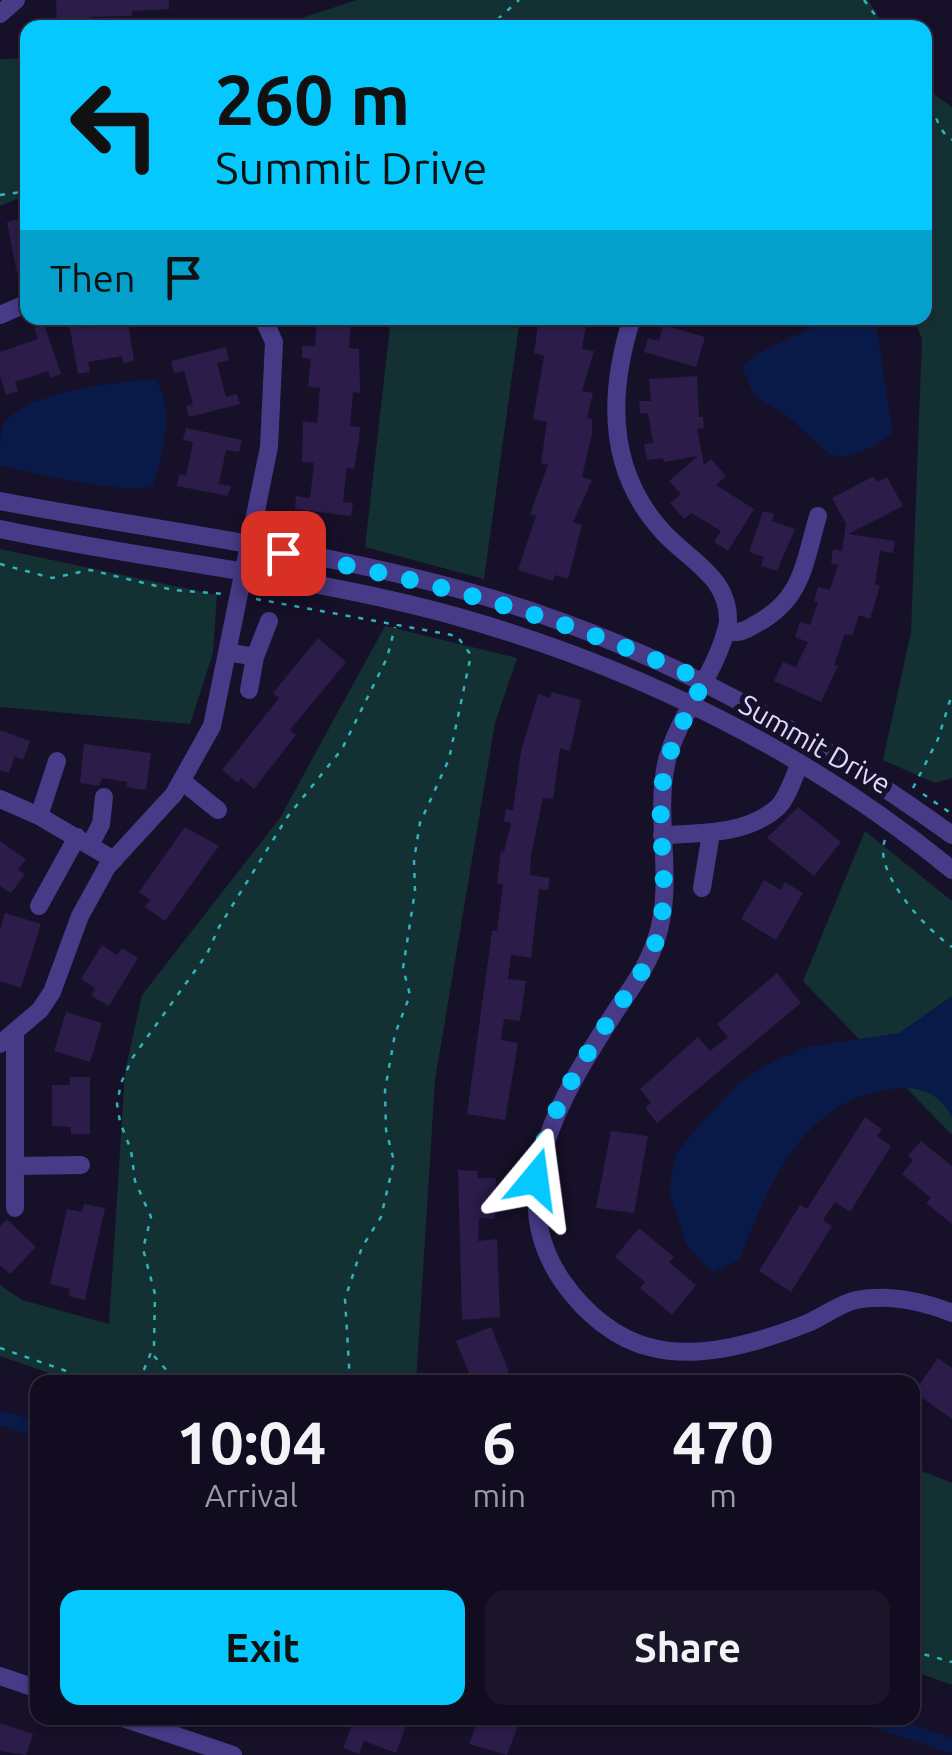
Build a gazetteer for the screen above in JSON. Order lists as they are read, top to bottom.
{
  "streets": {
    "street": ["Summit Drive"]
  },
  "page": {
    "turn": ["260 m", "Summit Drive"],
    "then": "Then",
    "eta": [
      "10:04",
      "Arrival",
      "6",
      "min",
      "470",
      "m"
    ],
    "buttons": ["Exit", "Share"]
  }
}
